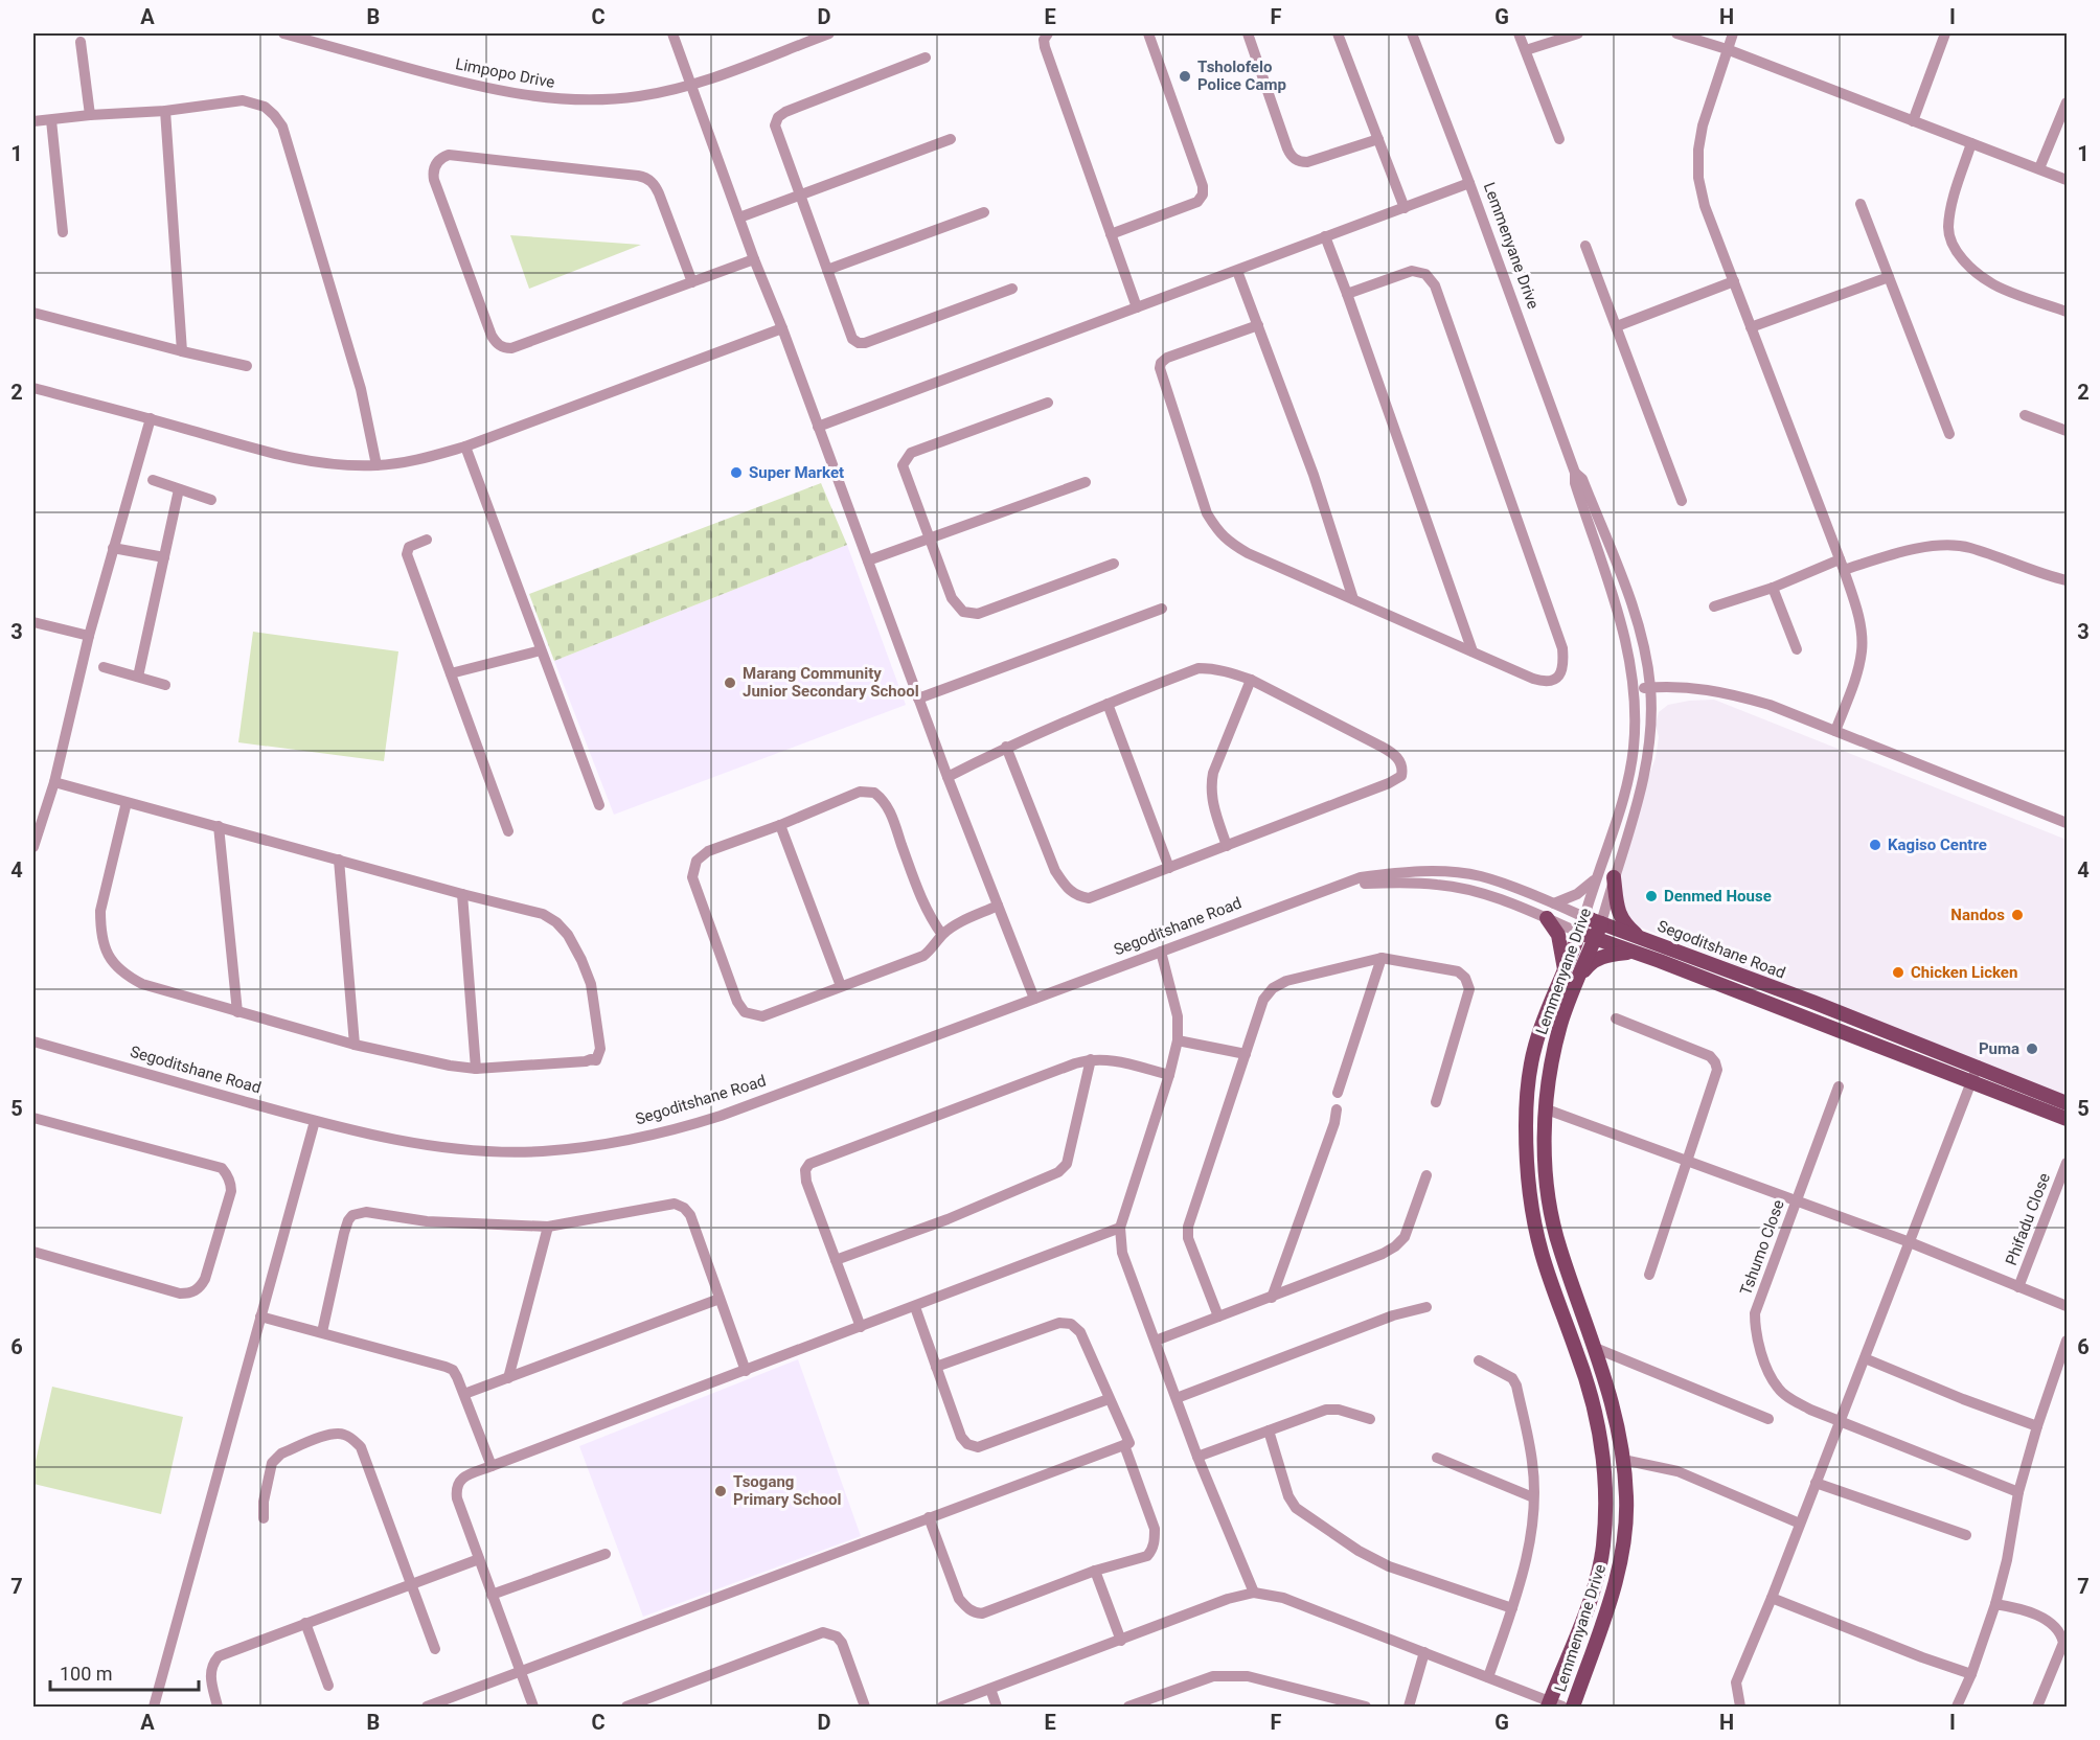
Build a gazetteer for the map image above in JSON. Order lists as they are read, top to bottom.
{
  "streets": {
    "main road": ["Lemmenyane Drive", "Segoditshane Road"],
    "street": ["Limpopo Drive", "Phifadu Close", "Tshumo Close"]
  },
  "crossings": [
    ["Lemmenyane Drive", "Segoditshane Road"]
  ],
  "places": [
    "Tsholofelo Police Camp",
    "Super Market",
    "Marang Community Junior Secondary School",
    "Kagiso Centre",
    "Denmed House",
    "Nandos",
    "Chicken Licken",
    "Puma",
    "Tsogang Primary School"
  ],
  "scale_bar": "100 m",
  "grid": {
    "columns": [
      "A",
      "B",
      "C",
      "D",
      "E",
      "F",
      "G",
      "H",
      "I"
    ],
    "rows": [
      "1",
      "2",
      "3",
      "4",
      "5",
      "6",
      "7"
    ]
  }
}
